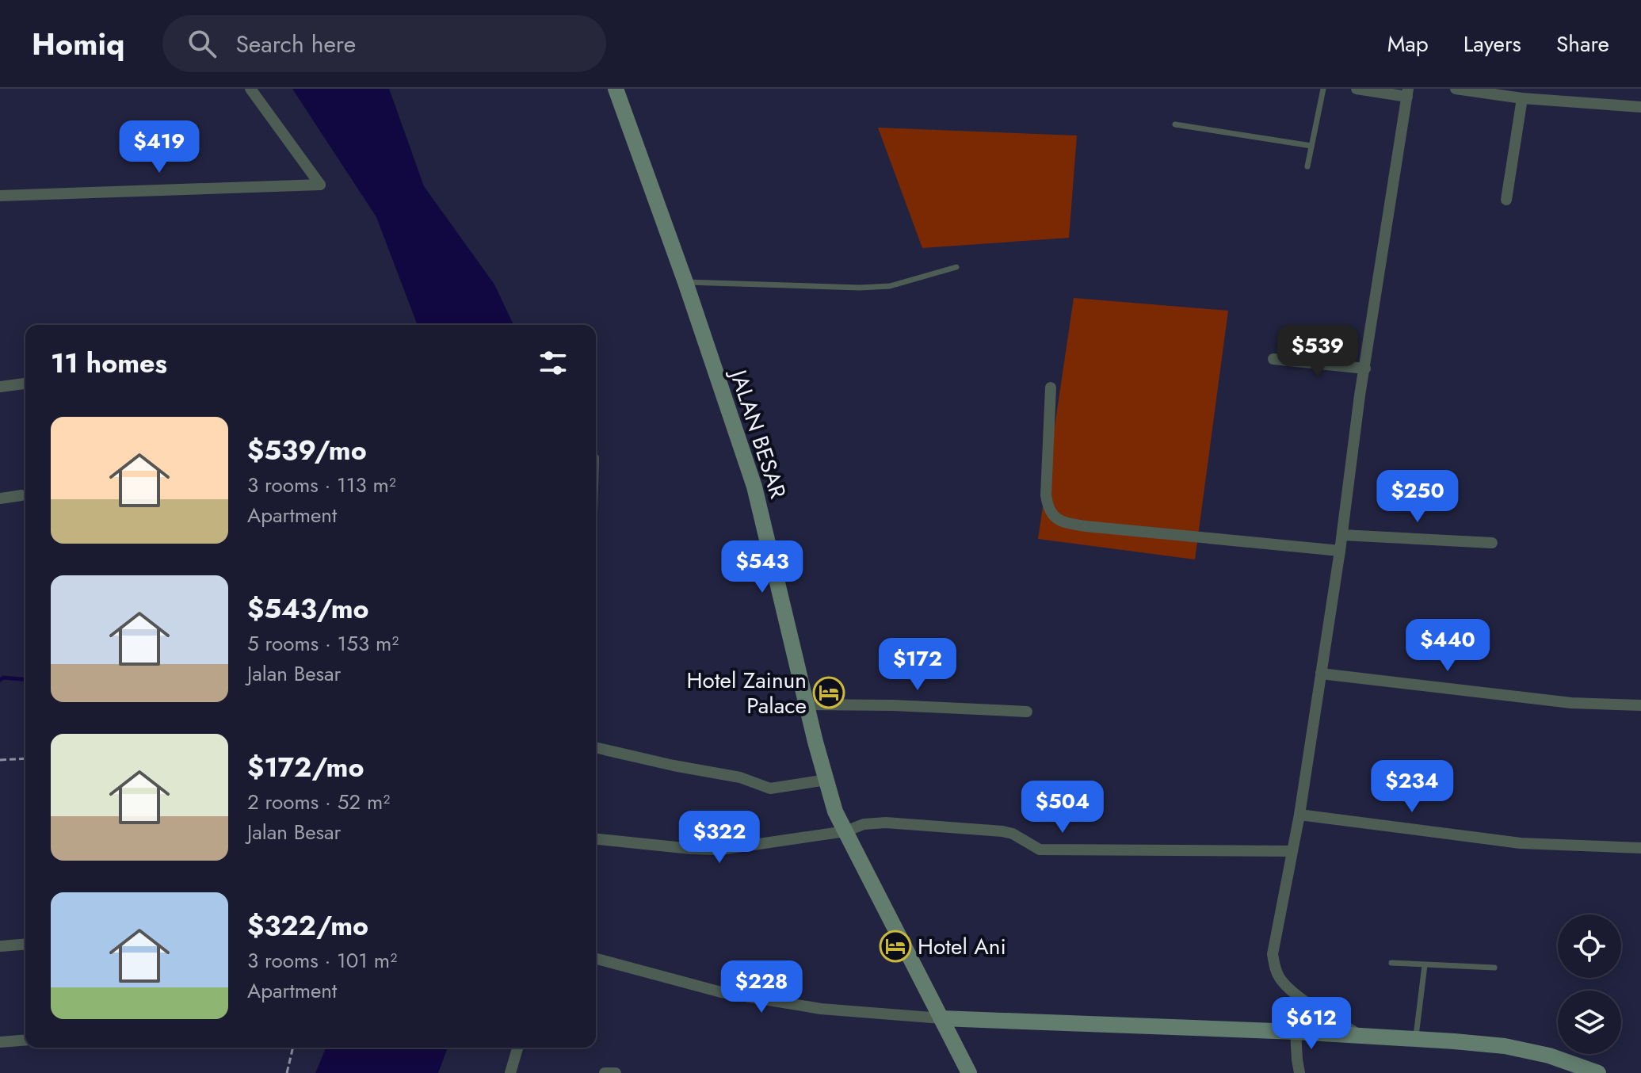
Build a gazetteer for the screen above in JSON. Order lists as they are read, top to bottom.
{
  "streets": {
    "main road": ["JALAN BESAR"]
  },
  "places": {
    "hotel": ["Hotel Zainun Palace", "Hotel Ani"]
  },
  "page": {
    "header": "Homiq",
    "search": "Search here",
    "nav": ["Map", "Layers", "Share"],
    "price": [
      "$419",
      "$539",
      "$250",
      "$543",
      "$440",
      "$172",
      "$234",
      "$504",
      "$322",
      "$228",
      "$612"
    ],
    "heading": "11 homes",
    "list": [
      {
        "name": "$539/mo",
        "note": "3 rooms · 113 m² · Apartment"
      },
      {
        "name": "$543/mo",
        "note": "5 rooms · 153 m² · Jalan Besar"
      },
      {
        "name": "$172/mo",
        "note": "2 rooms · 52 m² · Jalan Besar"
      },
      {
        "name": "$322/mo",
        "note": "3 rooms · 101 m² · Apartment"
      }
    ]
  }
}
